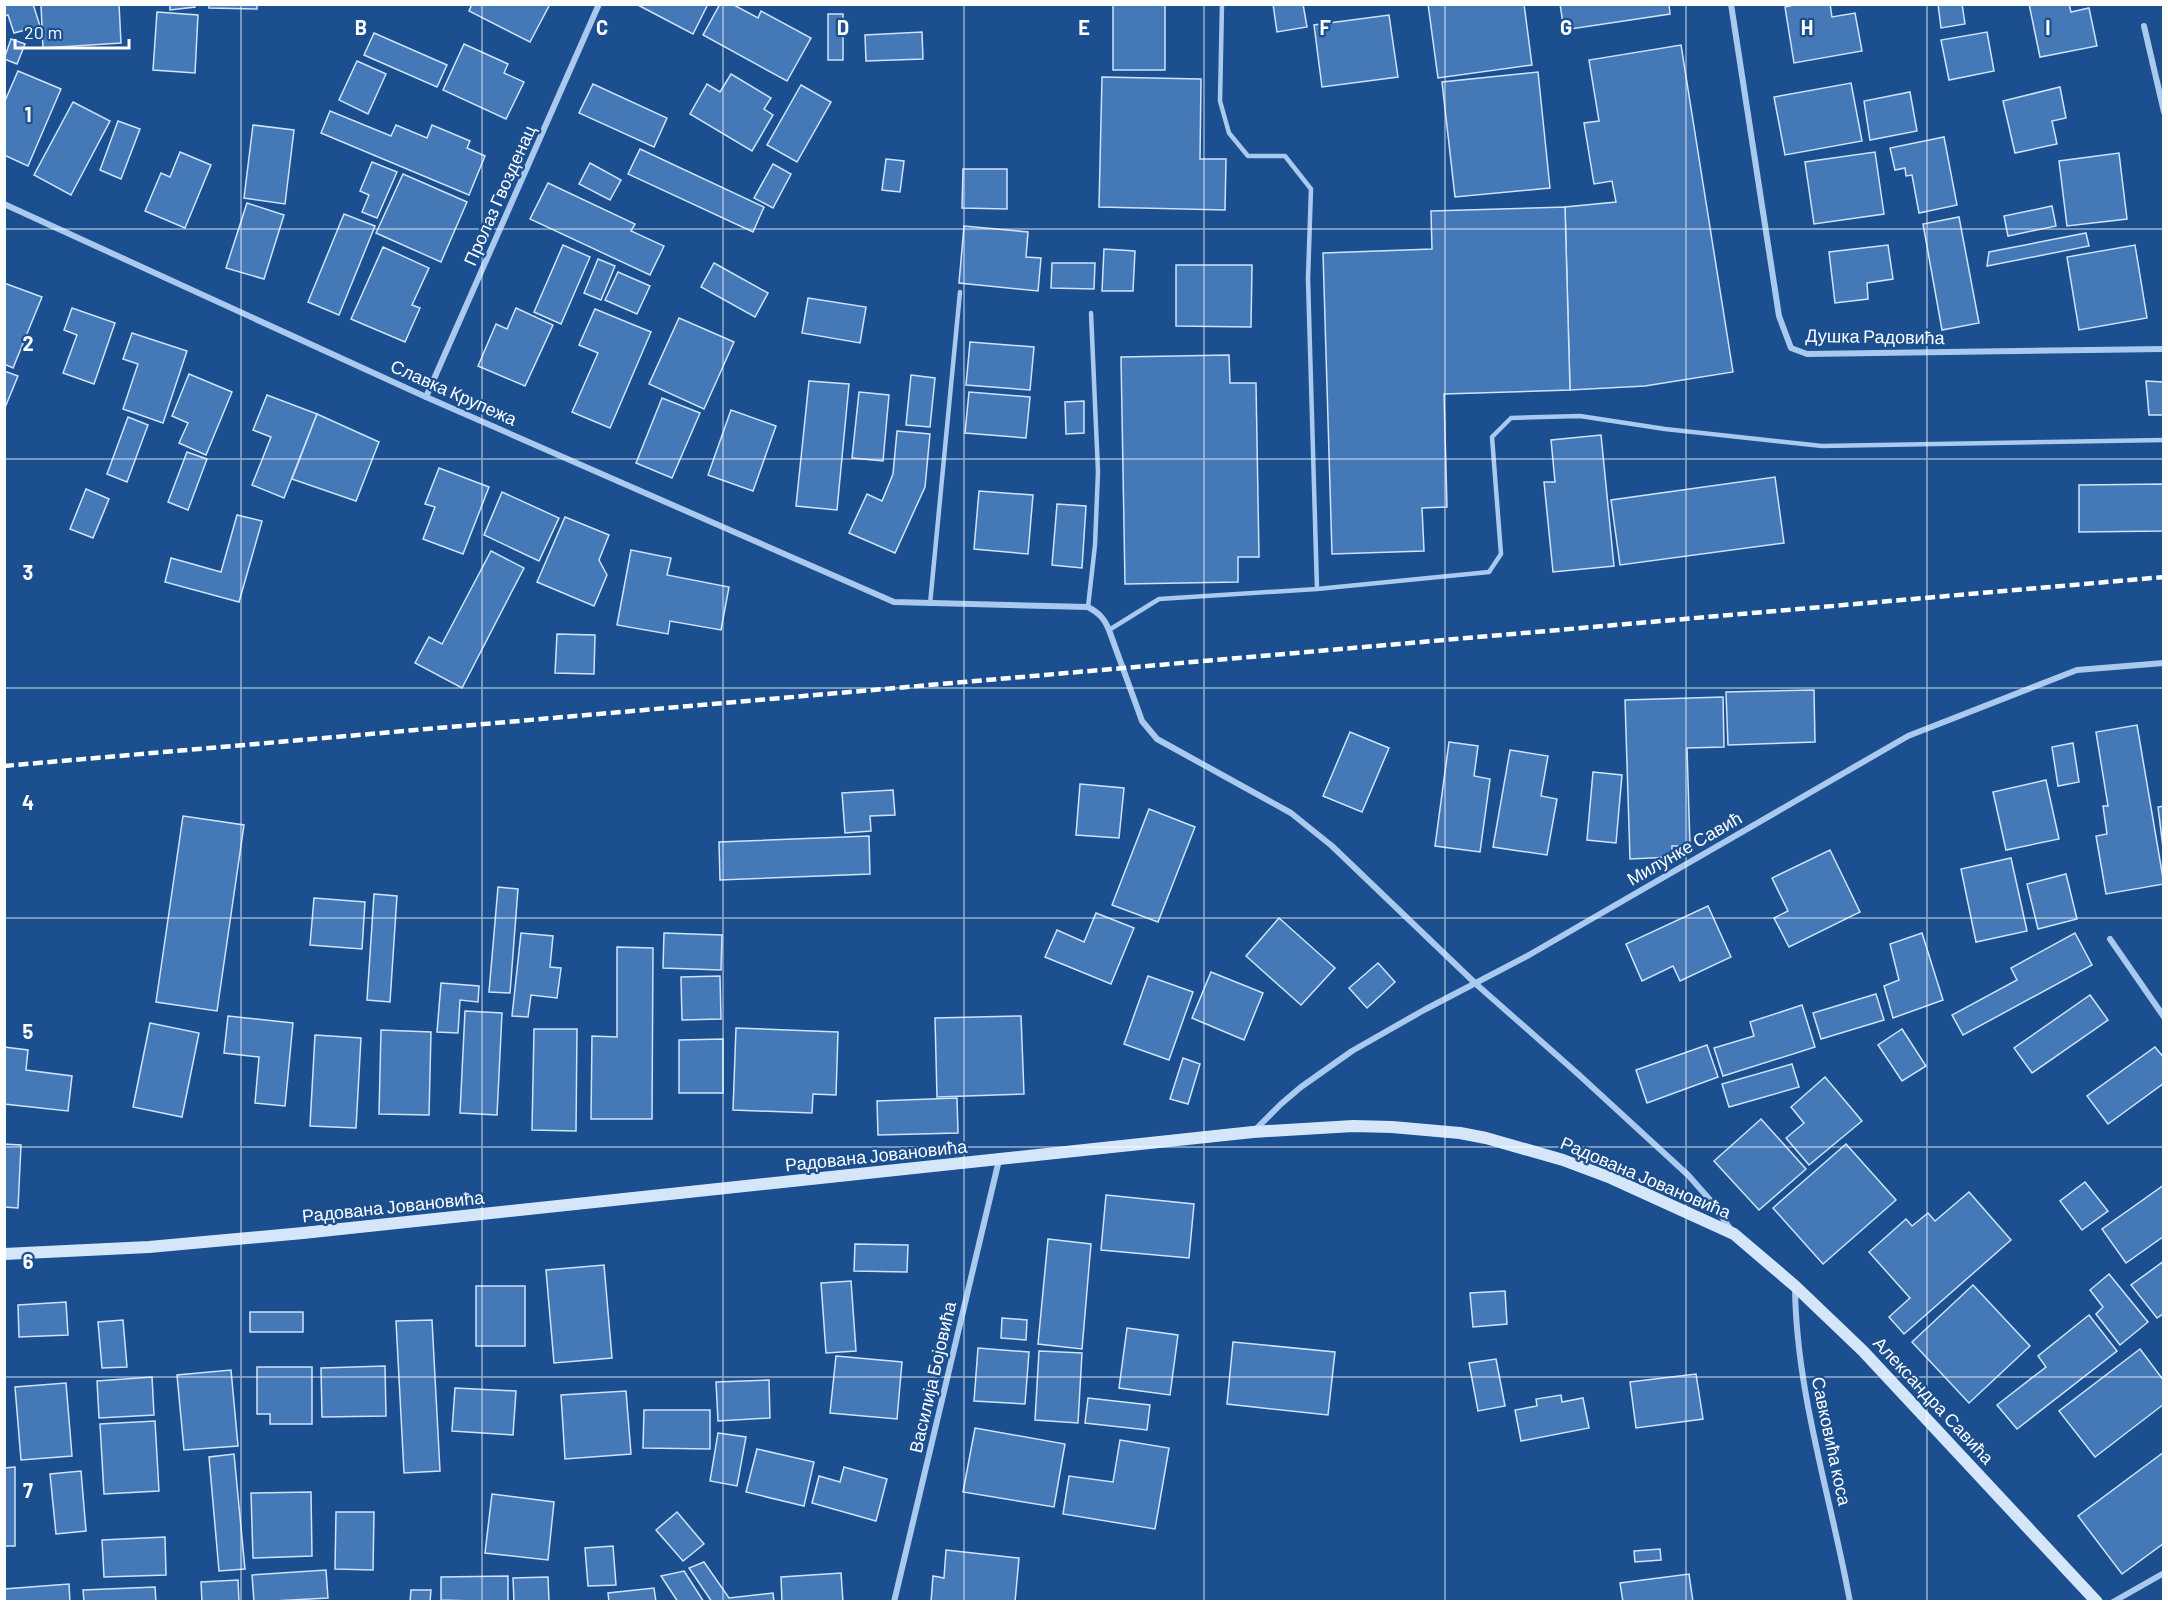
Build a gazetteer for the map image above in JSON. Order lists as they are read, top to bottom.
{
  "streets": {
    "main road": ["Радована Јовановића", "Александра Савића"],
    "street": [
      "Пролаз Гвозденац",
      "Душка Радовића",
      "Славка Крупежа",
      "Милунке Савић",
      "Василија Бојовића",
      "Савковића коса"
    ]
  },
  "crossings": [
    ["Пролаз Гвозденац", "Славка Крупежа"],
    ["Милунке Савић", "Радована Јовановића"],
    ["Радована Јовановића", "Василија Бојовића"],
    ["Радована Јовановића", "Александра Савића"],
    ["Александра Савића", "Савковића коса"]
  ],
  "scale_bar": "20 m",
  "grid": {
    "columns": [
      "B",
      "C",
      "D",
      "E",
      "F",
      "G",
      "H",
      "I"
    ],
    "rows": [
      "1",
      "2",
      "3",
      "4",
      "5",
      "6",
      "7"
    ]
  }
}
